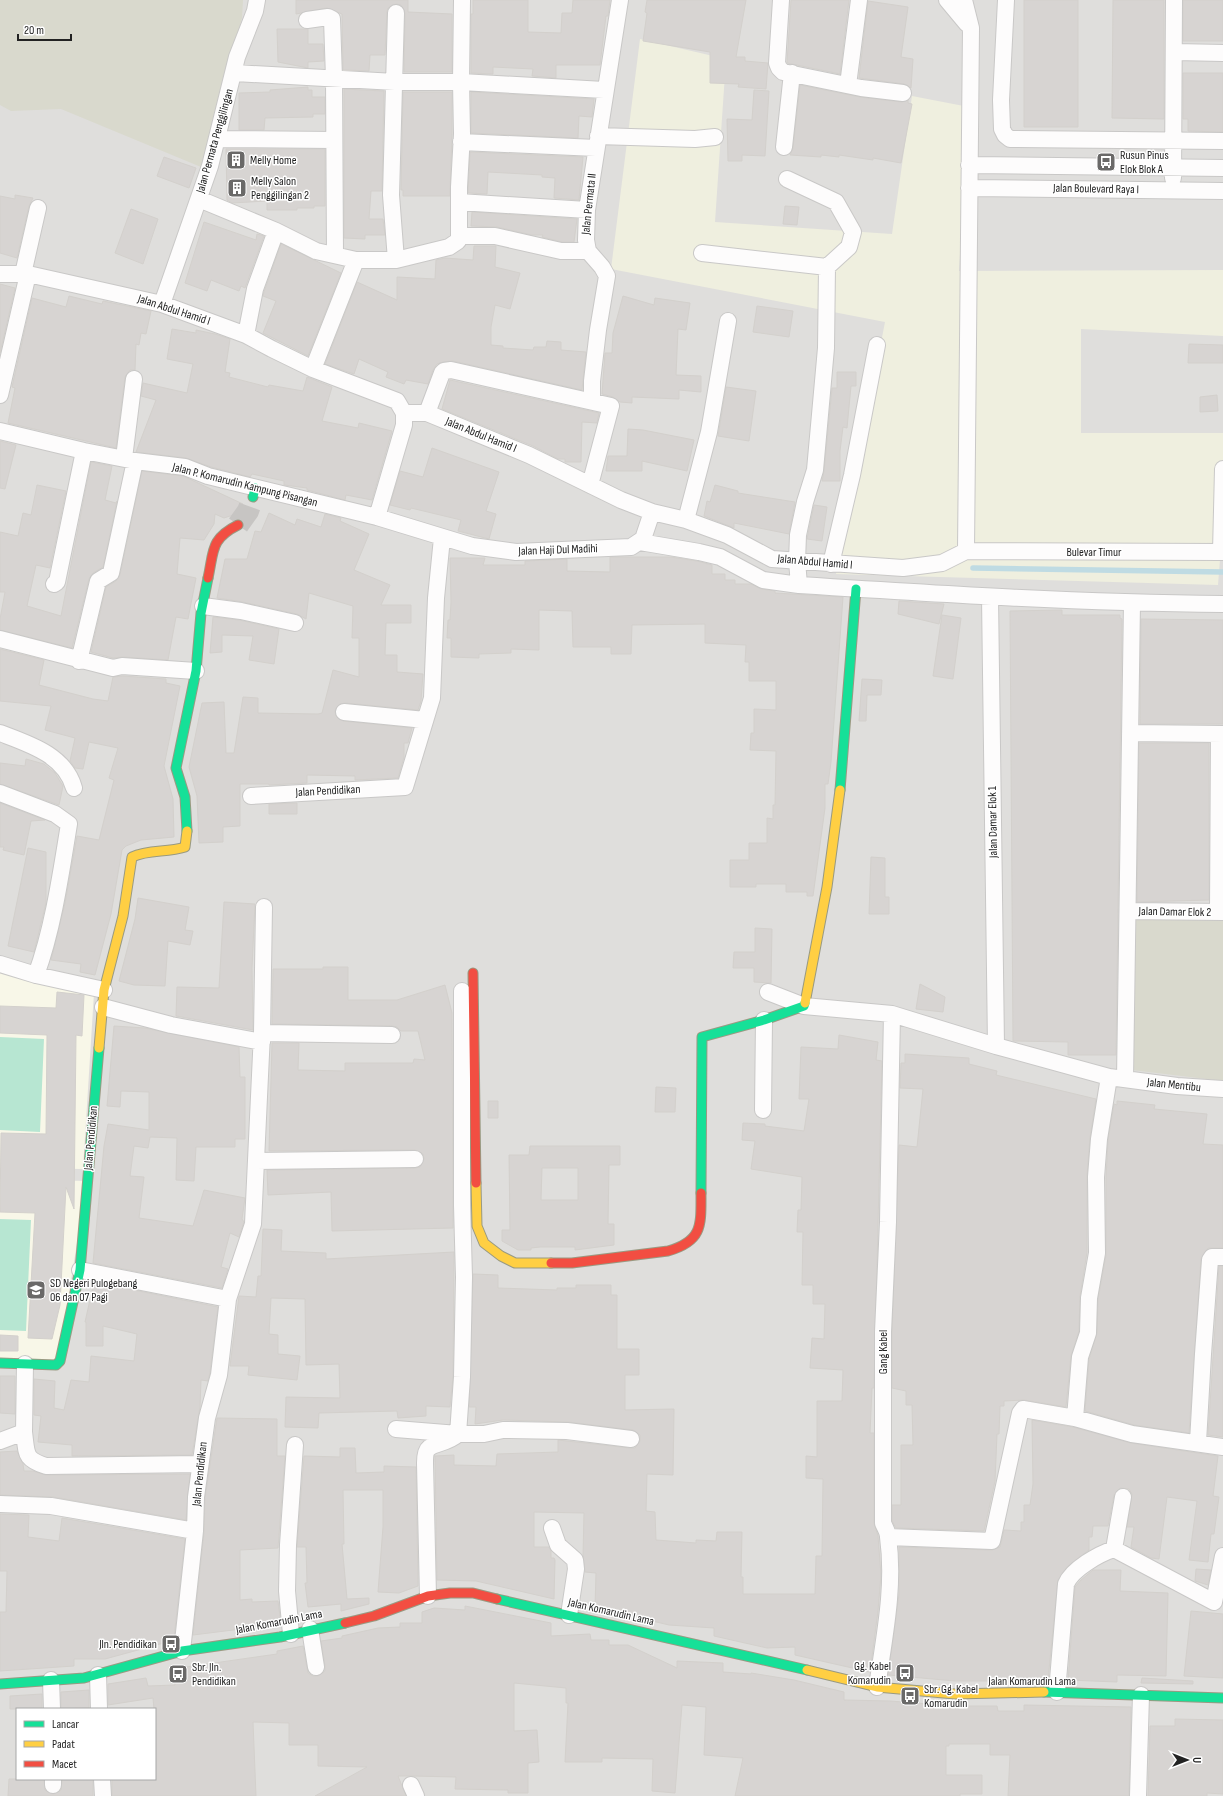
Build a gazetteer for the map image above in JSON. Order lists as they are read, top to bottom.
{
  "streets": {
    "street": [
      "Jalan Permata Penggilingan",
      "Jalan Boulevard Raya I",
      "Jalan Permata II",
      "Jalan Abdul Hamid I",
      "Jalan P. Komarudin Kampung Pisangan",
      "Jalan Haji Dul Madihi",
      "Bulevar Timur",
      "Jalan Pendidikan",
      "Jalan Damar Elok 1",
      "Jalan Damar Elok 2",
      "Jalan Mentibu",
      "Gang Kabel",
      "Jalan Komarudin Lama"
    ]
  },
  "crossings": [
    ["Jalan Permata Penggilingan", "Jalan Abdul Hamid I"],
    ["Jalan Abdul Hamid I", "Bulevar Timur"],
    ["Jalan P. Komarudin Kampung Pisangan", "Jalan Haji Dul Madihi"],
    ["Jalan Pendidikan", "Jalan Komarudin Lama"],
    ["Gang Kabel", "Jalan Komarudin Lama"]
  ],
  "places": {
    "building": ["Melly Home", "Melly Salon Penggilingan 2"],
    "bus stop": [
      "Rusun Pinus Elok Blok A",
      "Jln. Pendidikan",
      "Gg. Kabel Komarudin",
      "Sbr. Jln. Pendidikan",
      "Sbr. Gg. Kabel Komarudin"
    ],
    "school or university": ["SD Negeri Pulogebang 06 dan 07 Pagi"]
  },
  "legend": ["Lancar", "Padat", "Macet"],
  "scale_bar": "20 m",
  "north": "right"
}
